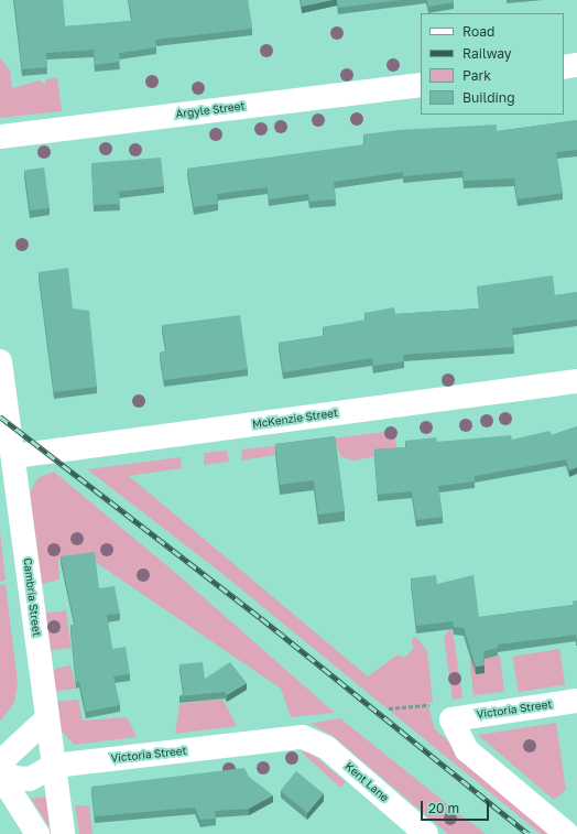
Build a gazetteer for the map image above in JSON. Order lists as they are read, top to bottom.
{
  "streets": {
    "street": [
      "Argyle Street",
      "McKenzie Street",
      "Cambria Street",
      "Victoria Street",
      "Kent Lane"
    ]
  },
  "crossings": [
    ["McKenzie Street", "Cambria Street"],
    ["Cambria Street", "Victoria Street"],
    ["Victoria Street", "Kent Lane"]
  ],
  "legend": [
    "Road",
    "Railway",
    "Park",
    "Building"
  ],
  "scale_bar": "20 m"
}
